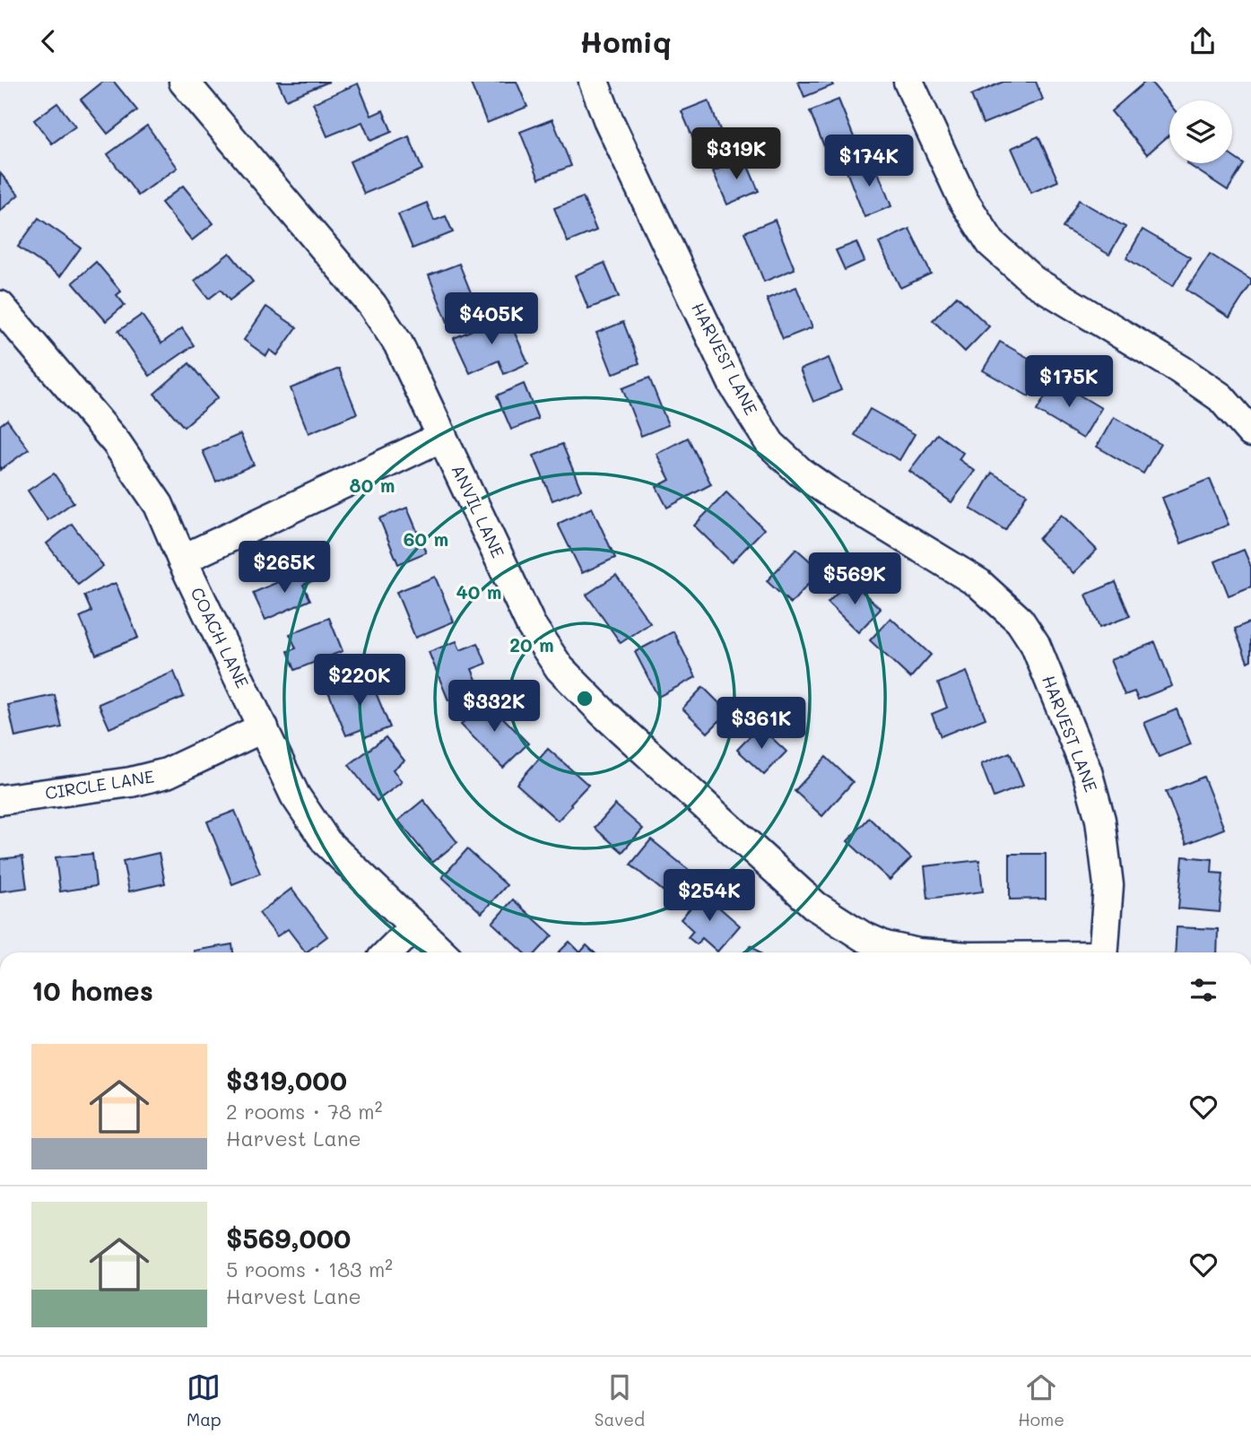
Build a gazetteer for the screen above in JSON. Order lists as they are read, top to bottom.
{
  "streets": {
    "street": [
      "HARVEST LANE",
      "ANVIL LANE",
      "COACH LANE",
      "CIRCLE LANE"
    ]
  },
  "crossings": [
    ["COACH LANE", "CIRCLE LANE"]
  ],
  "page": {
    "header": "Homiq",
    "price": [
      "$319K",
      "$174K",
      "$405K",
      "$175K",
      "$265K",
      "$569K",
      "$220K",
      "$332K",
      "$361K",
      "$254K"
    ],
    "heading": "10 homes",
    "list": [
      {
        "name": "$319,000",
        "note": "2 rooms · 78 m² · Harvest Lane"
      },
      {
        "name": "$569,000",
        "note": "5 rooms · 183 m² · Harvest Lane"
      }
    ],
    "tabs": ["Map", "Saved", "Home"]
  },
  "rings": [
    "80 m",
    "60 m",
    "40 m",
    "20 m"
  ]
}
